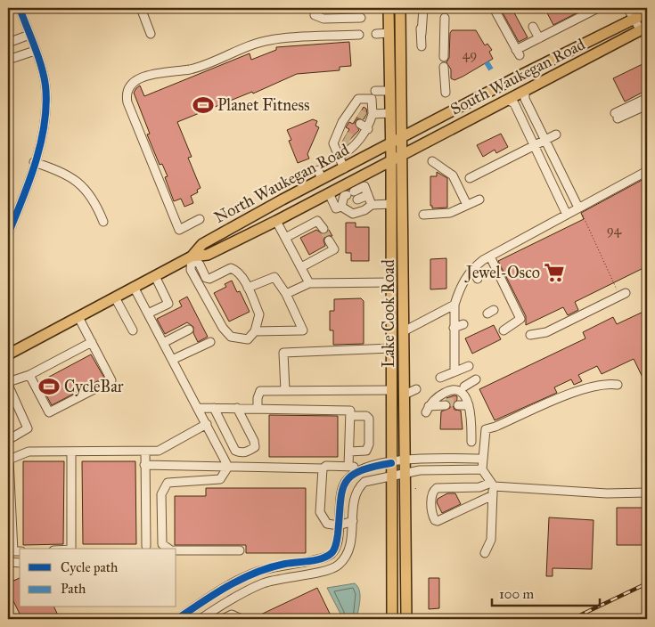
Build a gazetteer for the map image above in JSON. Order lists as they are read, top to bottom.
{
  "streets": {
    "main road": ["South Waukegan Road", "North Waukegan Road", "Lake Cook Road"]
  },
  "crossings": [
    ["South Waukegan Road", "North Waukegan Road"],
    ["South Waukegan Road", "Lake Cook Road"],
    ["North Waukegan Road", "Lake Cook Road"]
  ],
  "places": {
    "sports": ["Planet Fitness", "CycleBar"],
    "supermarket": ["Jewel-Osco"]
  },
  "house_numbers": ["49", "94"],
  "legend": ["Cycle path", "Path"],
  "scale_bar": "100 m"
}
